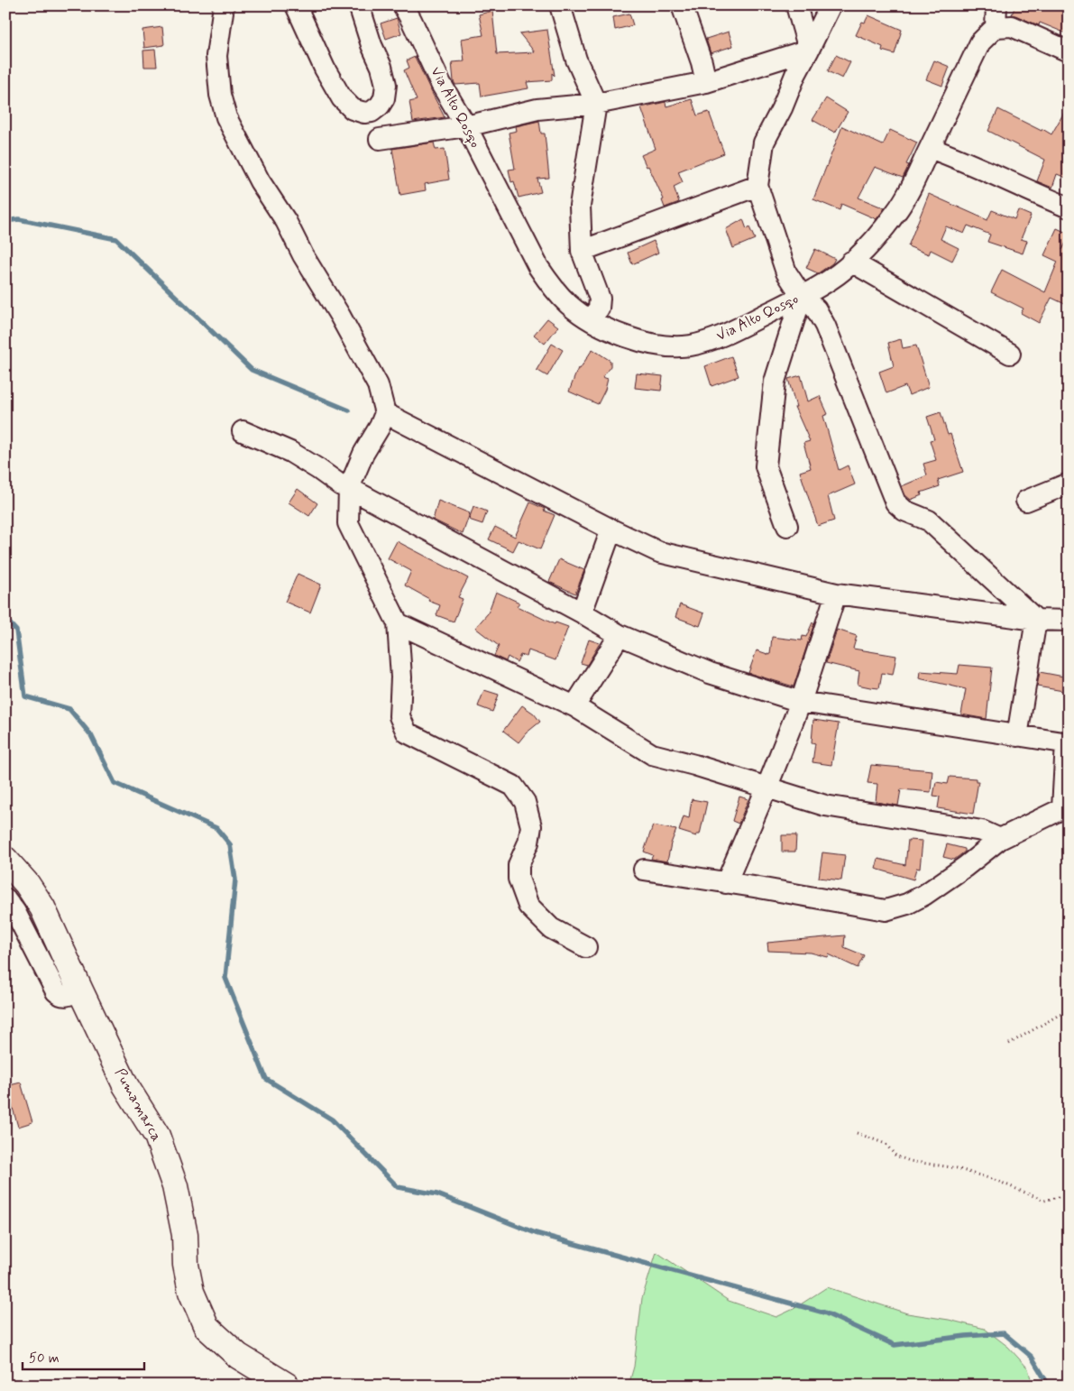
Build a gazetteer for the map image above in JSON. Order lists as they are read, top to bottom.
{
  "streets": {
    "main road": ["Pumamarca"],
    "street": ["Via Alto Qosqo"]
  },
  "scale_bar": "50 m"
}
